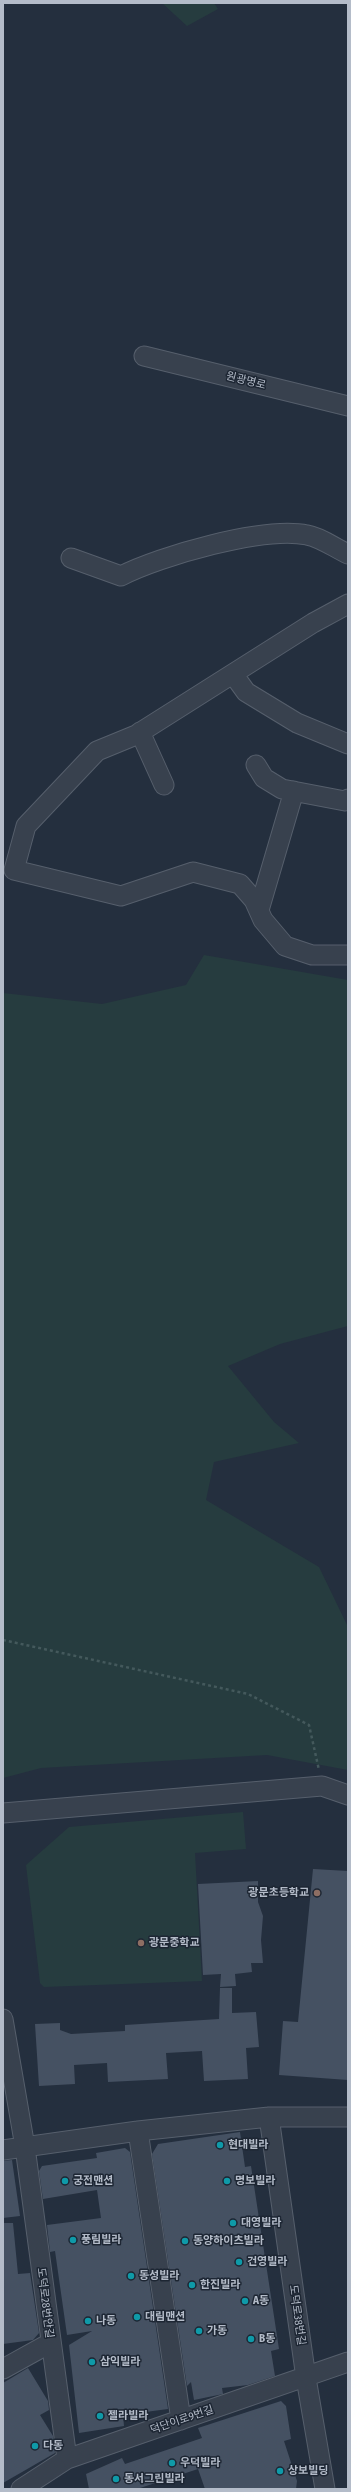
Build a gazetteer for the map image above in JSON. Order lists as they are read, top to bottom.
{
  "streets": {
    "street": [
      "원광명로",
      "도덕로28번안길",
      "도덕로38번길",
      "덕단이로9번길"
    ]
  },
  "crossings": [
    ["도덕로28번안길", "덕단이로9번길"],
    ["도덕로38번길", "덕단이로9번길"]
  ],
  "places": [
    "광문초등학교",
    "광문중학교",
    "현대빌라",
    "궁전맨션",
    "명보빌라",
    "대영빌라",
    "풍림빌라",
    "동양하이츠빌라",
    "건영빌라",
    "동성빌라",
    "한진빌라",
    "A동",
    "대림맨션",
    "나동",
    "가동",
    "B동",
    "삼익빌라",
    "젤라빌라",
    "다동",
    "우덕빌라",
    "상보빌딩",
    "동서그린빌라"
  ]
}
